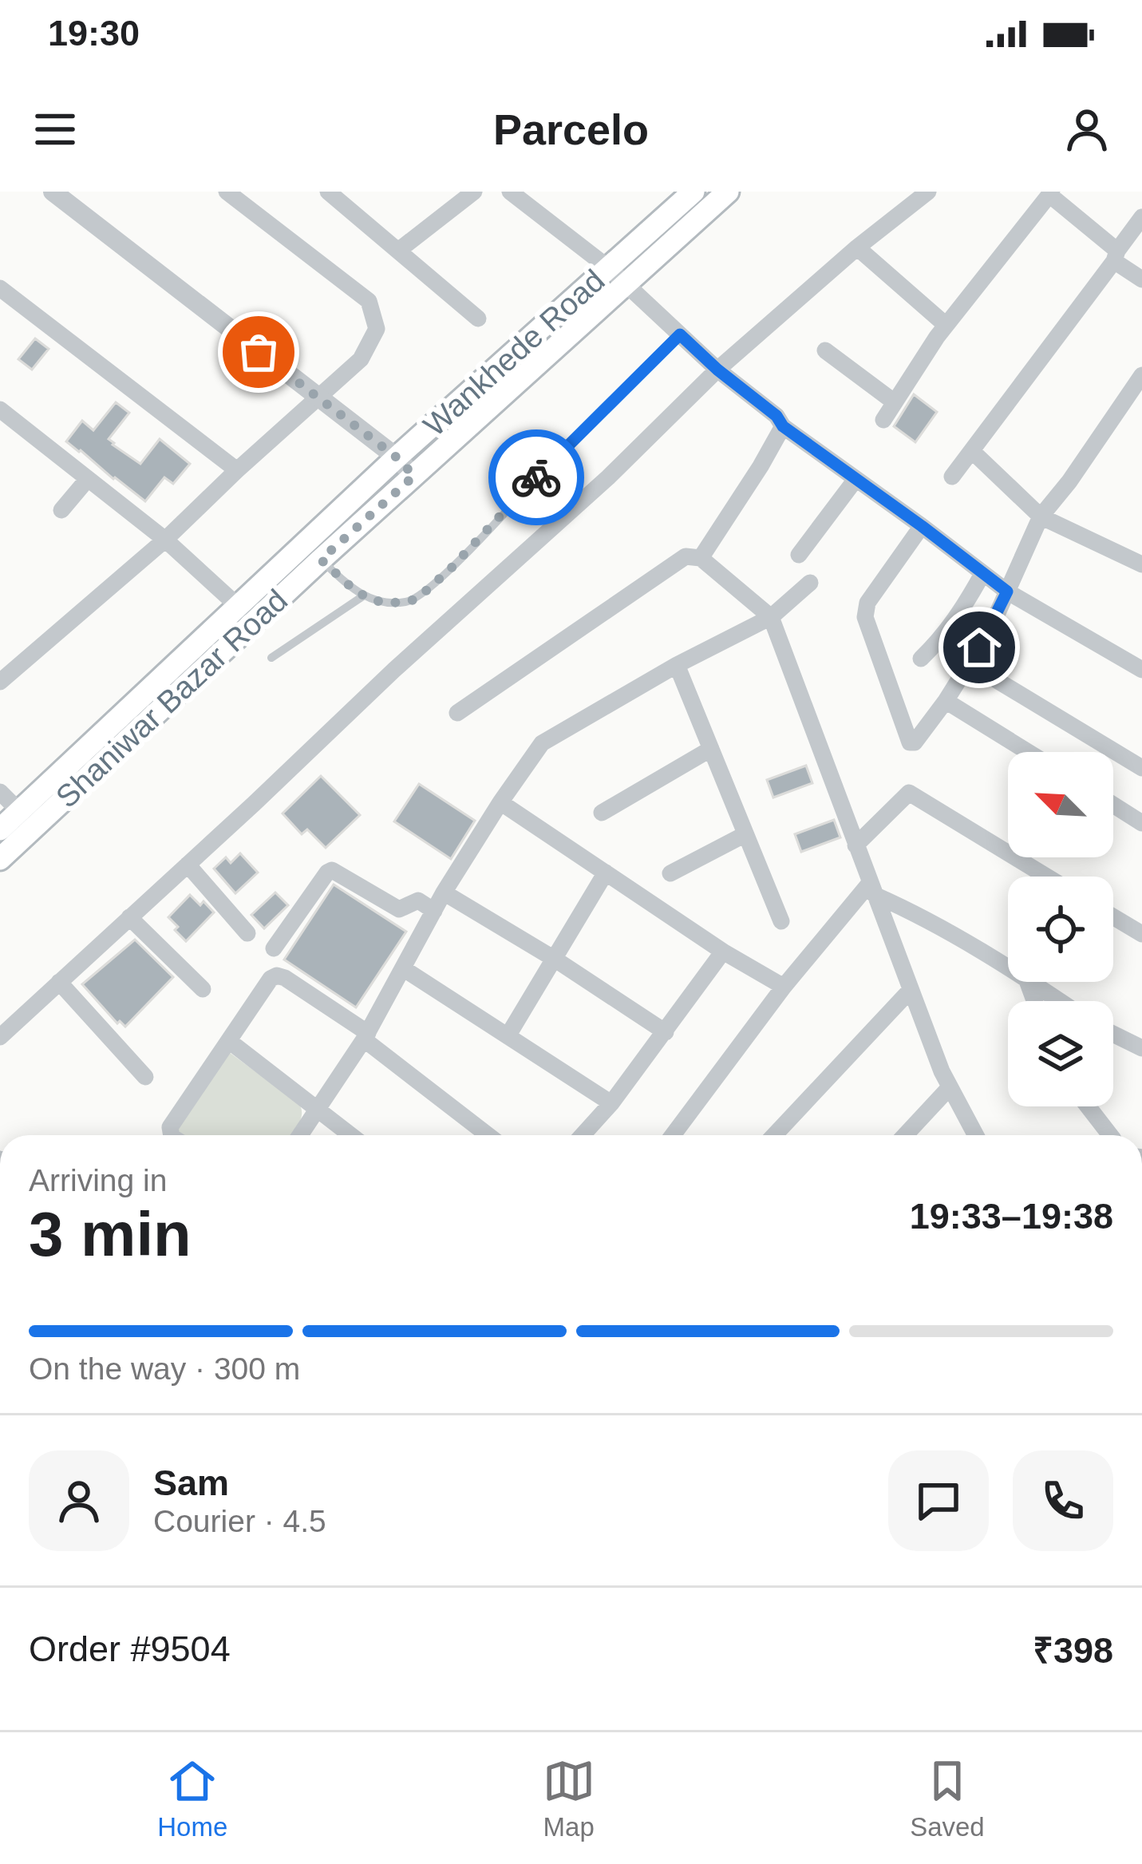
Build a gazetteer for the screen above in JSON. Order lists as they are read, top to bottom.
{
  "streets": {
    "main road": ["Wankhede Road", "Shaniwar Bazar Road"]
  },
  "crossings": [
    ["Wankhede Road", "Shaniwar Bazar Road"]
  ],
  "north": "top left",
  "page": {
    "status": "19:30",
    "header": "Parcelo",
    "heading": ["3 min", "Arriving in", "19:33–19:38"],
    "panel": [
      "Sam",
      "Courier · 4.5",
      "Order #9504",
      "₹398"
    ],
    "bar": "On the way · 300 m",
    "tabs": ["Home", "Map", "Saved"]
  }
}
